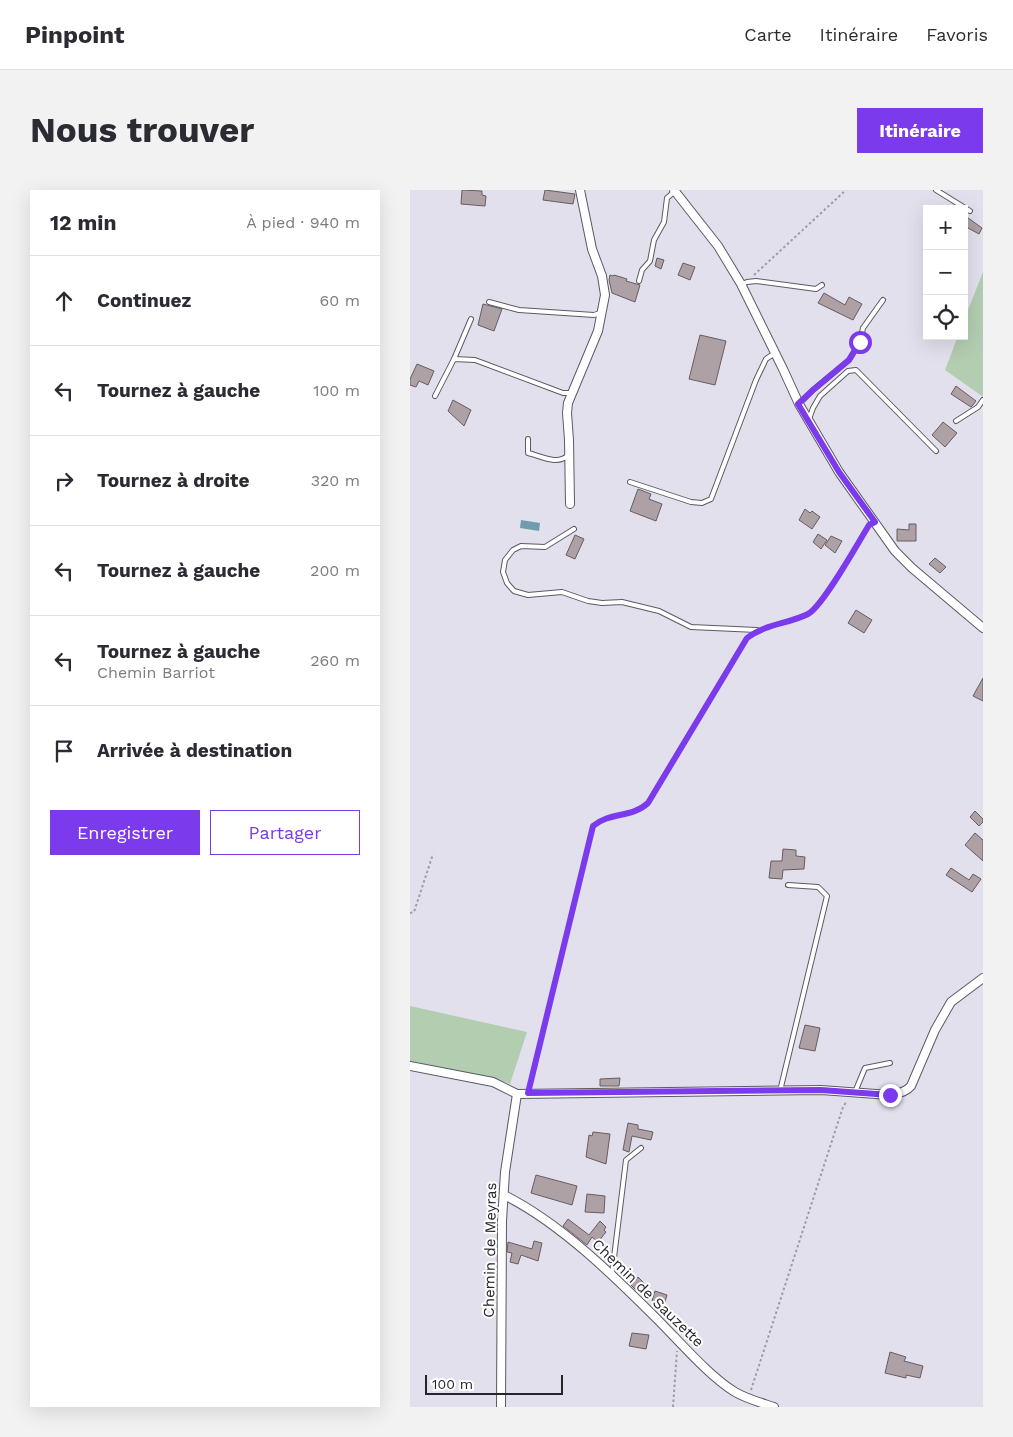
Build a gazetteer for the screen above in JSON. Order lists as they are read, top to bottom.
{
  "streets": {
    "street": ["Chemin de Meyras", "Chemin de Sauzette"]
  },
  "crossings": [
    ["Chemin de Meyras", "Chemin de Sauzette"]
  ],
  "scale_bar": "100 m",
  "page": {
    "header": "Pinpoint",
    "nav": ["Carte", "Itinéraire", "Favoris"],
    "buttons": [
      "Itinéraire",
      ["Enregistrer", "Partager"]
    ],
    "title": "Nous trouver",
    "heading": ["12 min", "À pied · 940 m"],
    "map_buttons": ["+", "−"],
    "list": [
      ["Continuez", "60 m"],
      ["Tournez à gauche", "100 m"],
      ["Tournez à droite", "320 m"],
      ["Tournez à gauche", "200 m"],
      ["Tournez à gauche", "Chemin Barriot", "260 m"],
      "Arrivée à destination"
    ],
    "scale": "100 m"
  }
}
